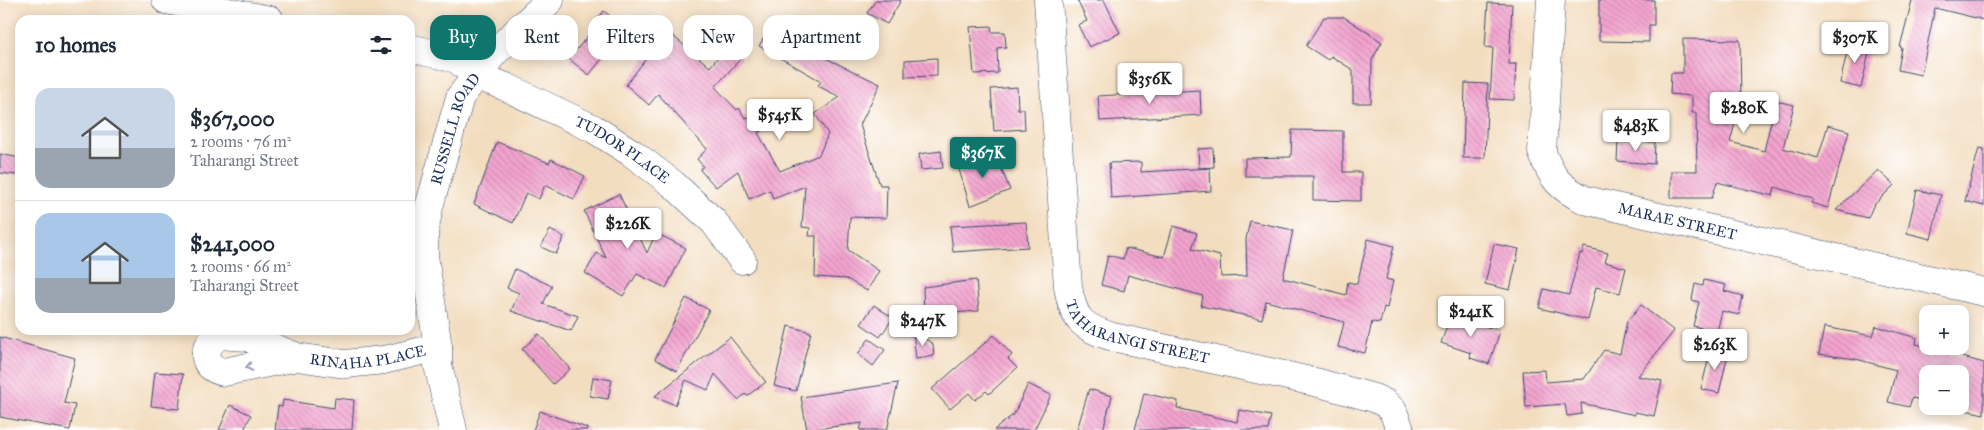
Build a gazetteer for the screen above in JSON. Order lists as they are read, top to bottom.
{
  "streets": {
    "street": [
      "RUSSELL ROAD",
      "TUDOR PLACE",
      "MARAE STREET",
      "TAHARANGI STREET",
      "RINAHA PLACE"
    ]
  },
  "crossings": [
    ["RUSSELL ROAD", "TUDOR PLACE"],
    ["RUSSELL ROAD", "RINAHA PLACE"]
  ],
  "page": {
    "chip": [
      "Buy",
      "Rent",
      "Filters",
      "New",
      "Apartment"
    ],
    "heading": "10 homes",
    "price": [
      "$307K",
      "$356K",
      "$280K",
      "$545K",
      "$483K",
      "$367K",
      "$226K",
      "$241K",
      "$247K",
      "$263K"
    ],
    "list": [
      {
        "name": "$367,000",
        "note": "2 rooms · 76 m² · Taharangi Street"
      },
      {
        "name": "$241,000",
        "note": "2 rooms · 66 m² · Taharangi Street"
      }
    ],
    "map_buttons": ["+", "−"]
  }
}
